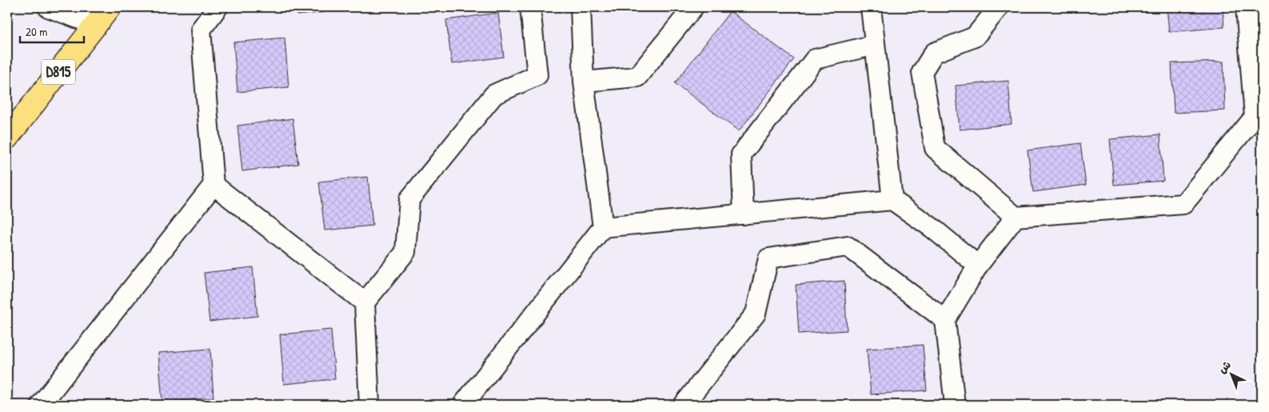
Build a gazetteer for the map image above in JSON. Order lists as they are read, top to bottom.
{
  "streets": {
    "main road": ["D815"]
  },
  "scale_bar": "20 m",
  "north": "top left"
}
